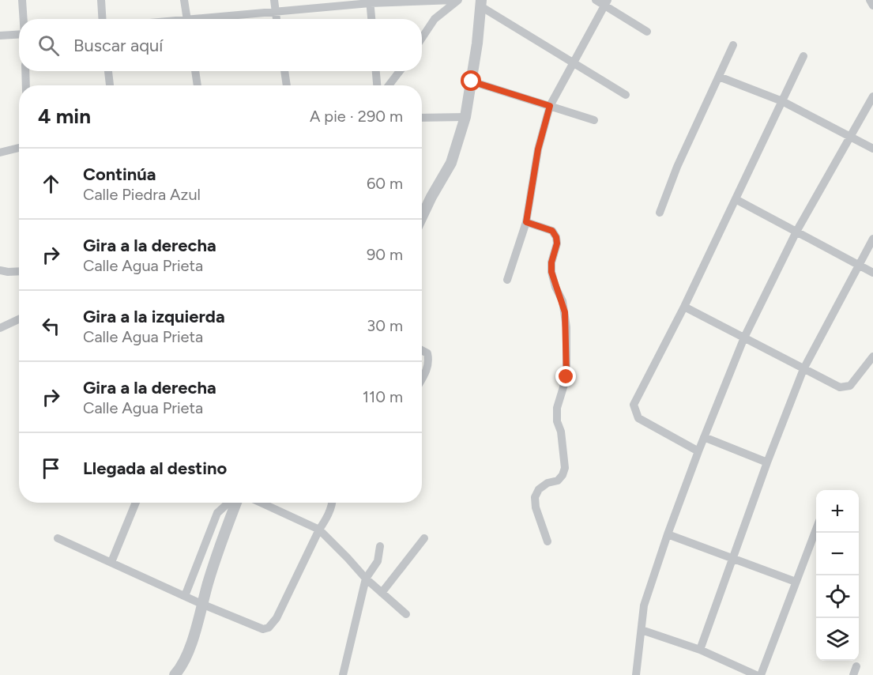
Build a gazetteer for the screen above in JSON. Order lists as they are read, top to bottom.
{
  "page": {
    "search": "Buscar aquí",
    "heading": ["4 min", "A pie · 290 m"],
    "list": [
      ["Continúa", "Calle Piedra Azul", "60 m"],
      ["Gira a la derecha", "Calle Agua Prieta", "90 m"],
      ["Gira a la izquierda", "Calle Agua Prieta", "30 m"],
      ["Gira a la derecha", "Calle Agua Prieta", "110 m"],
      "Llegada al destino"
    ],
    "map_buttons": ["+", "−"]
  }
}
